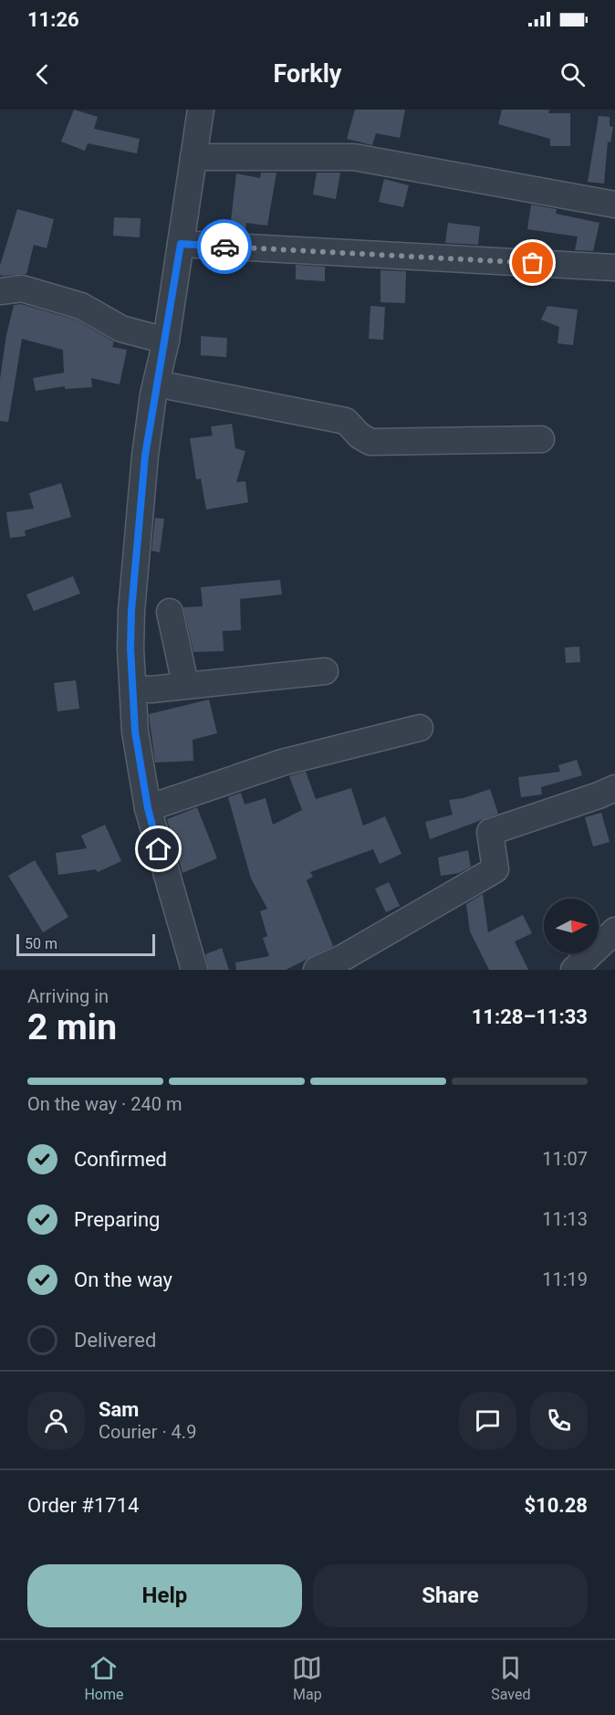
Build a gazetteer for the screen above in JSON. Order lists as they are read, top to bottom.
{
  "scale_bar": "50 m",
  "north": "right",
  "page": {
    "status": "11:26",
    "header": "Forkly",
    "scale": "50 m",
    "heading": ["2 min", "Arriving in", "11:28–11:33"],
    "panel": [
      "Sam",
      "Courier · 4.9",
      "Order #1714",
      "$10.28"
    ],
    "bar": "On the way · 240 m",
    "list": [
      ["Confirmed", "11:07"],
      ["Preparing", "11:13"],
      ["On the way", "11:19"],
      "Delivered"
    ],
    "buttons": ["Help", "Share"],
    "tabs": ["Home", "Map", "Saved"]
  }
}
